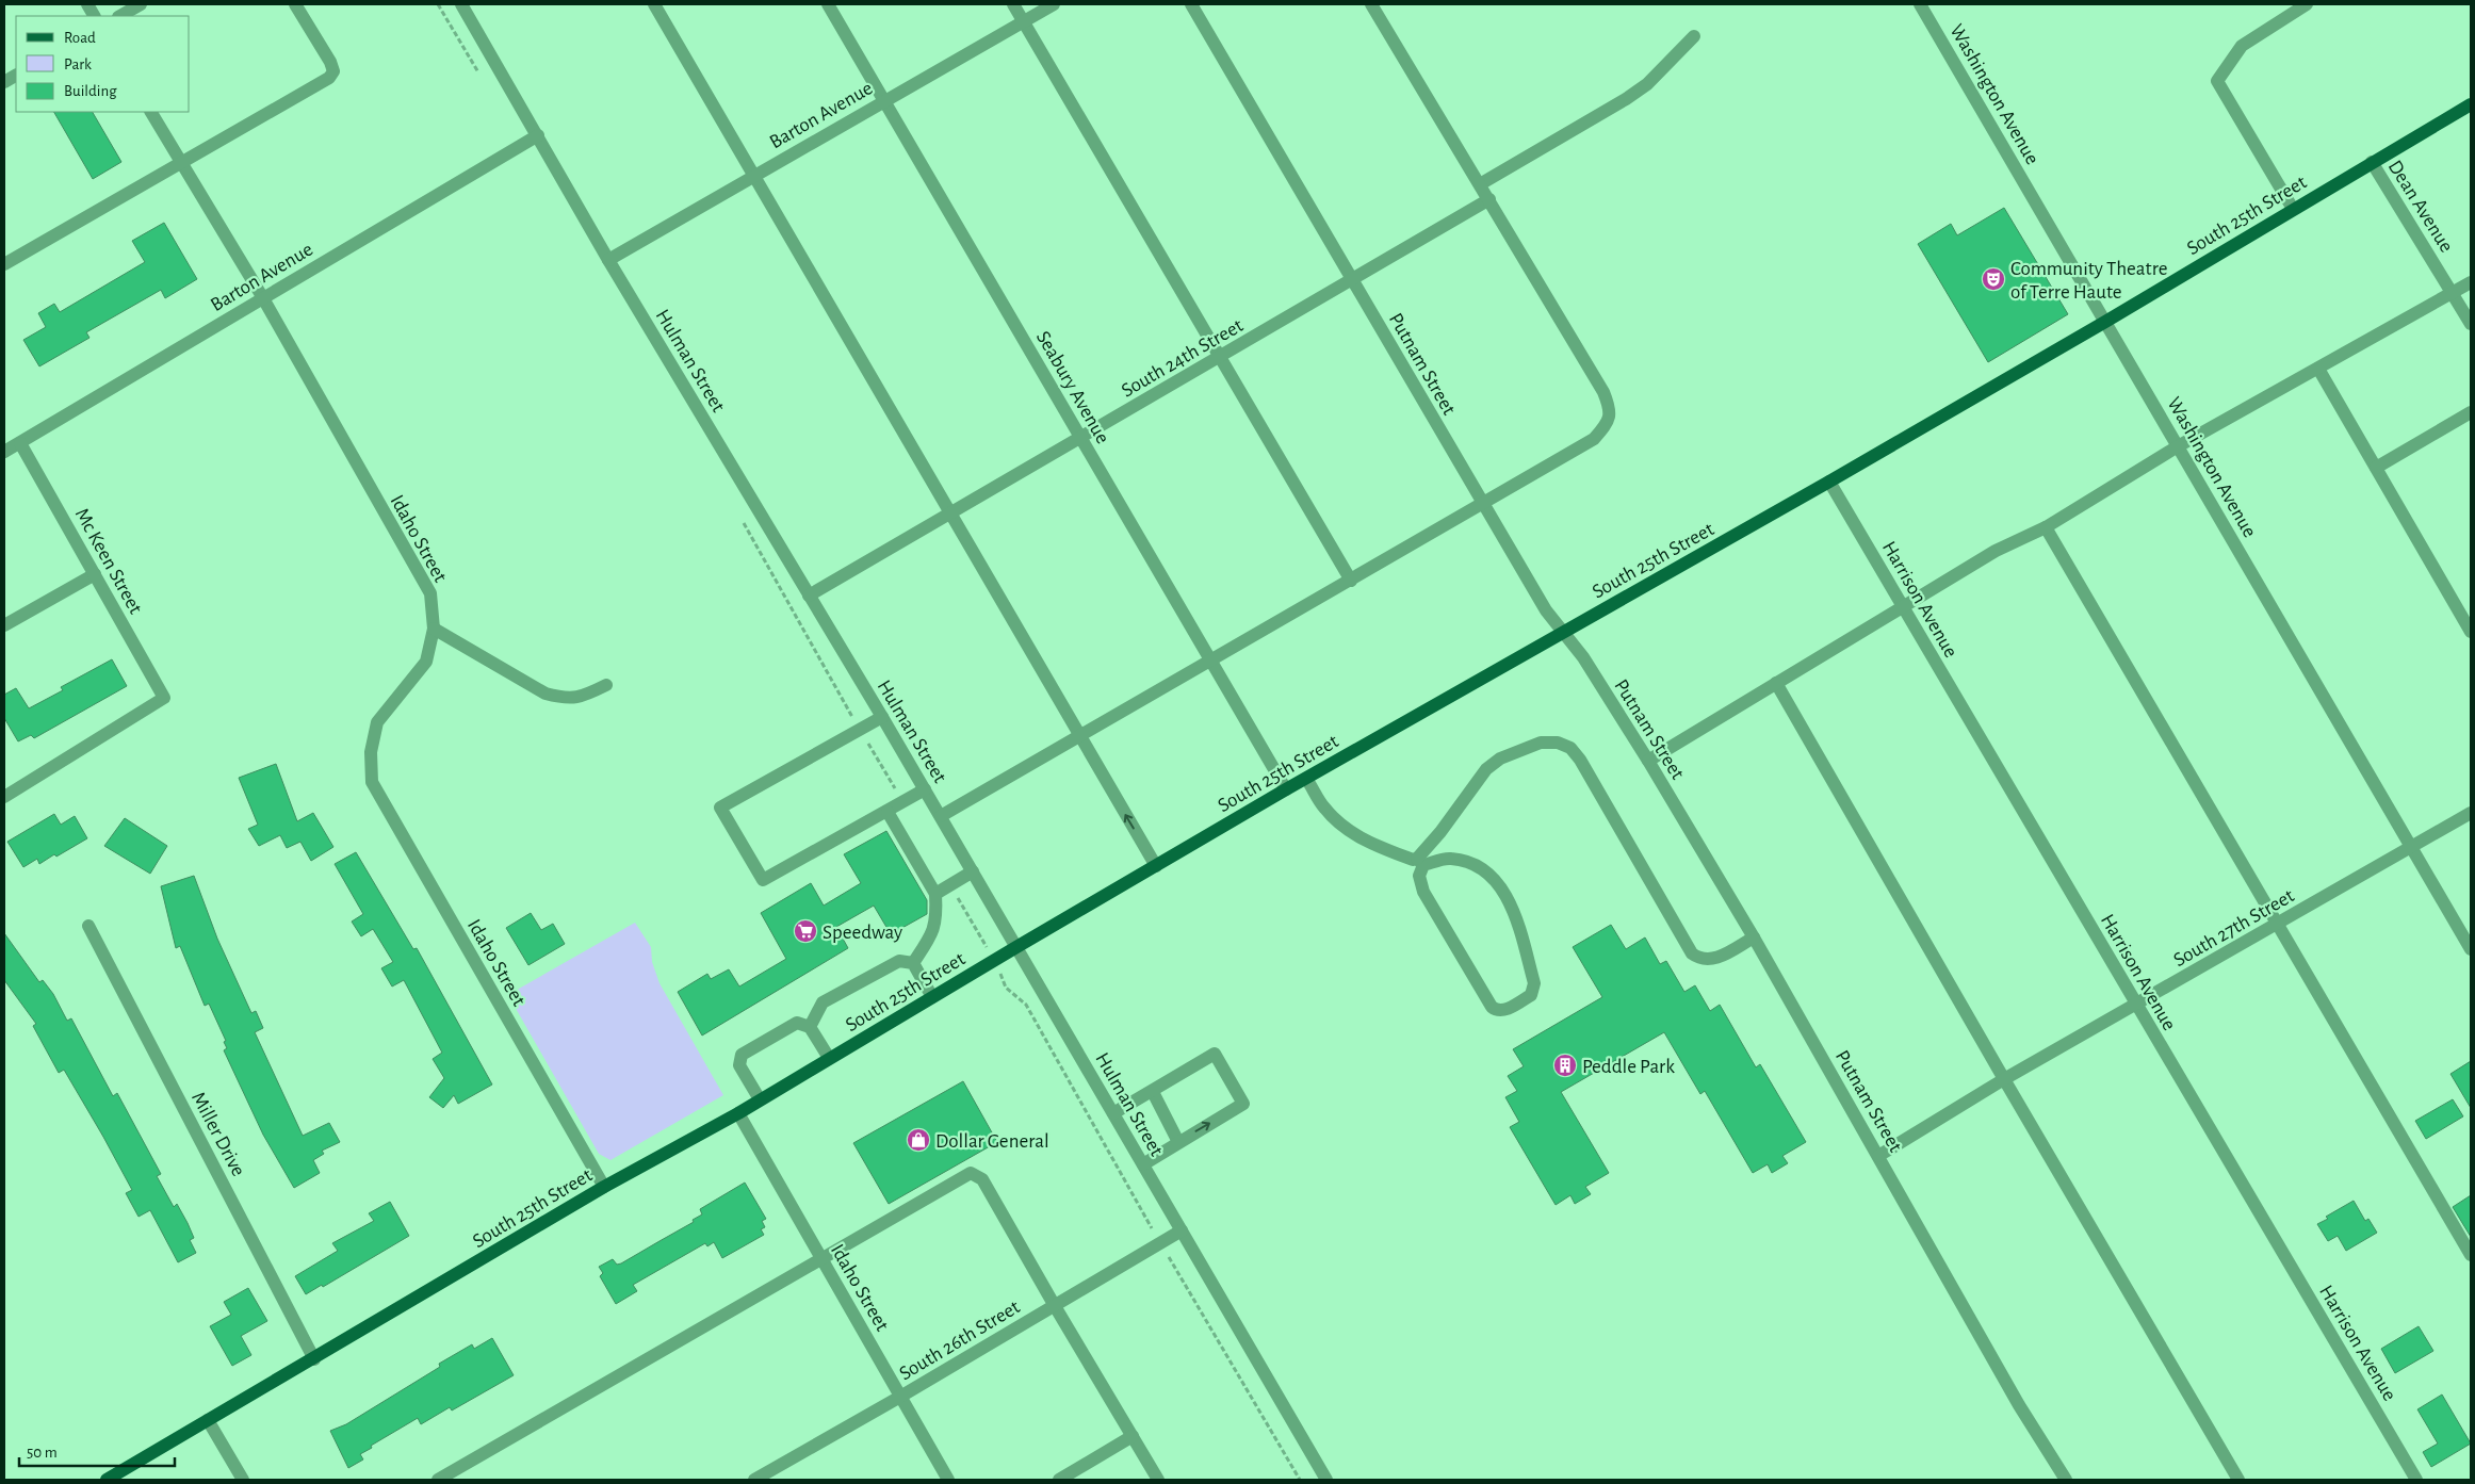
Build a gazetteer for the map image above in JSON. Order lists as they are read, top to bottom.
{
  "streets": {
    "main road": ["South 25th Street"],
    "street": [
      "Washington Avenue",
      "Barton Avenue",
      "Dean Avenue",
      "South 24th Street",
      "Hulman Street",
      "Putnam Street",
      "Seabury Avenue",
      "Idaho Street",
      "Mc Keen Street",
      "Harrison Avenue",
      "South 27th Street",
      "Miller Drive",
      "South 26th Street"
    ]
  },
  "crossings": [
    ["Washington Avenue", "South 25th Street"],
    ["Washington Avenue", "South 27th Street"],
    ["Barton Avenue", "Hulman Street"],
    ["Barton Avenue", "Seabury Avenue"],
    ["Barton Avenue", "Idaho Street"],
    ["Barton Avenue", "Mc Keen Street"],
    ["Dean Avenue", "South 25th Street"],
    ["South 25th Street", "Hulman Street"],
    ["South 25th Street", "Putnam Street"],
    ["South 25th Street", "Seabury Avenue"],
    ["South 25th Street", "Idaho Street"],
    ["South 25th Street", "Harrison Avenue"],
    ["South 25th Street", "Miller Drive"],
    ["South 24th Street", "Hulman Street"],
    ["South 24th Street", "Putnam Street"],
    ["South 24th Street", "Seabury Avenue"],
    ["Hulman Street", "South 26th Street"],
    ["Putnam Street", "South 27th Street"],
    ["Idaho Street", "South 26th Street"],
    ["Harrison Avenue", "South 27th Street"]
  ],
  "places": {
    "theatre": ["Community Theatre of Terre Haute"],
    "supermarket": ["Speedway"],
    "building": ["Peddle Park"],
    "shop": ["Dollar General"]
  },
  "legend": ["Road", "Park", "Building"],
  "scale_bar": "50 m"
}
